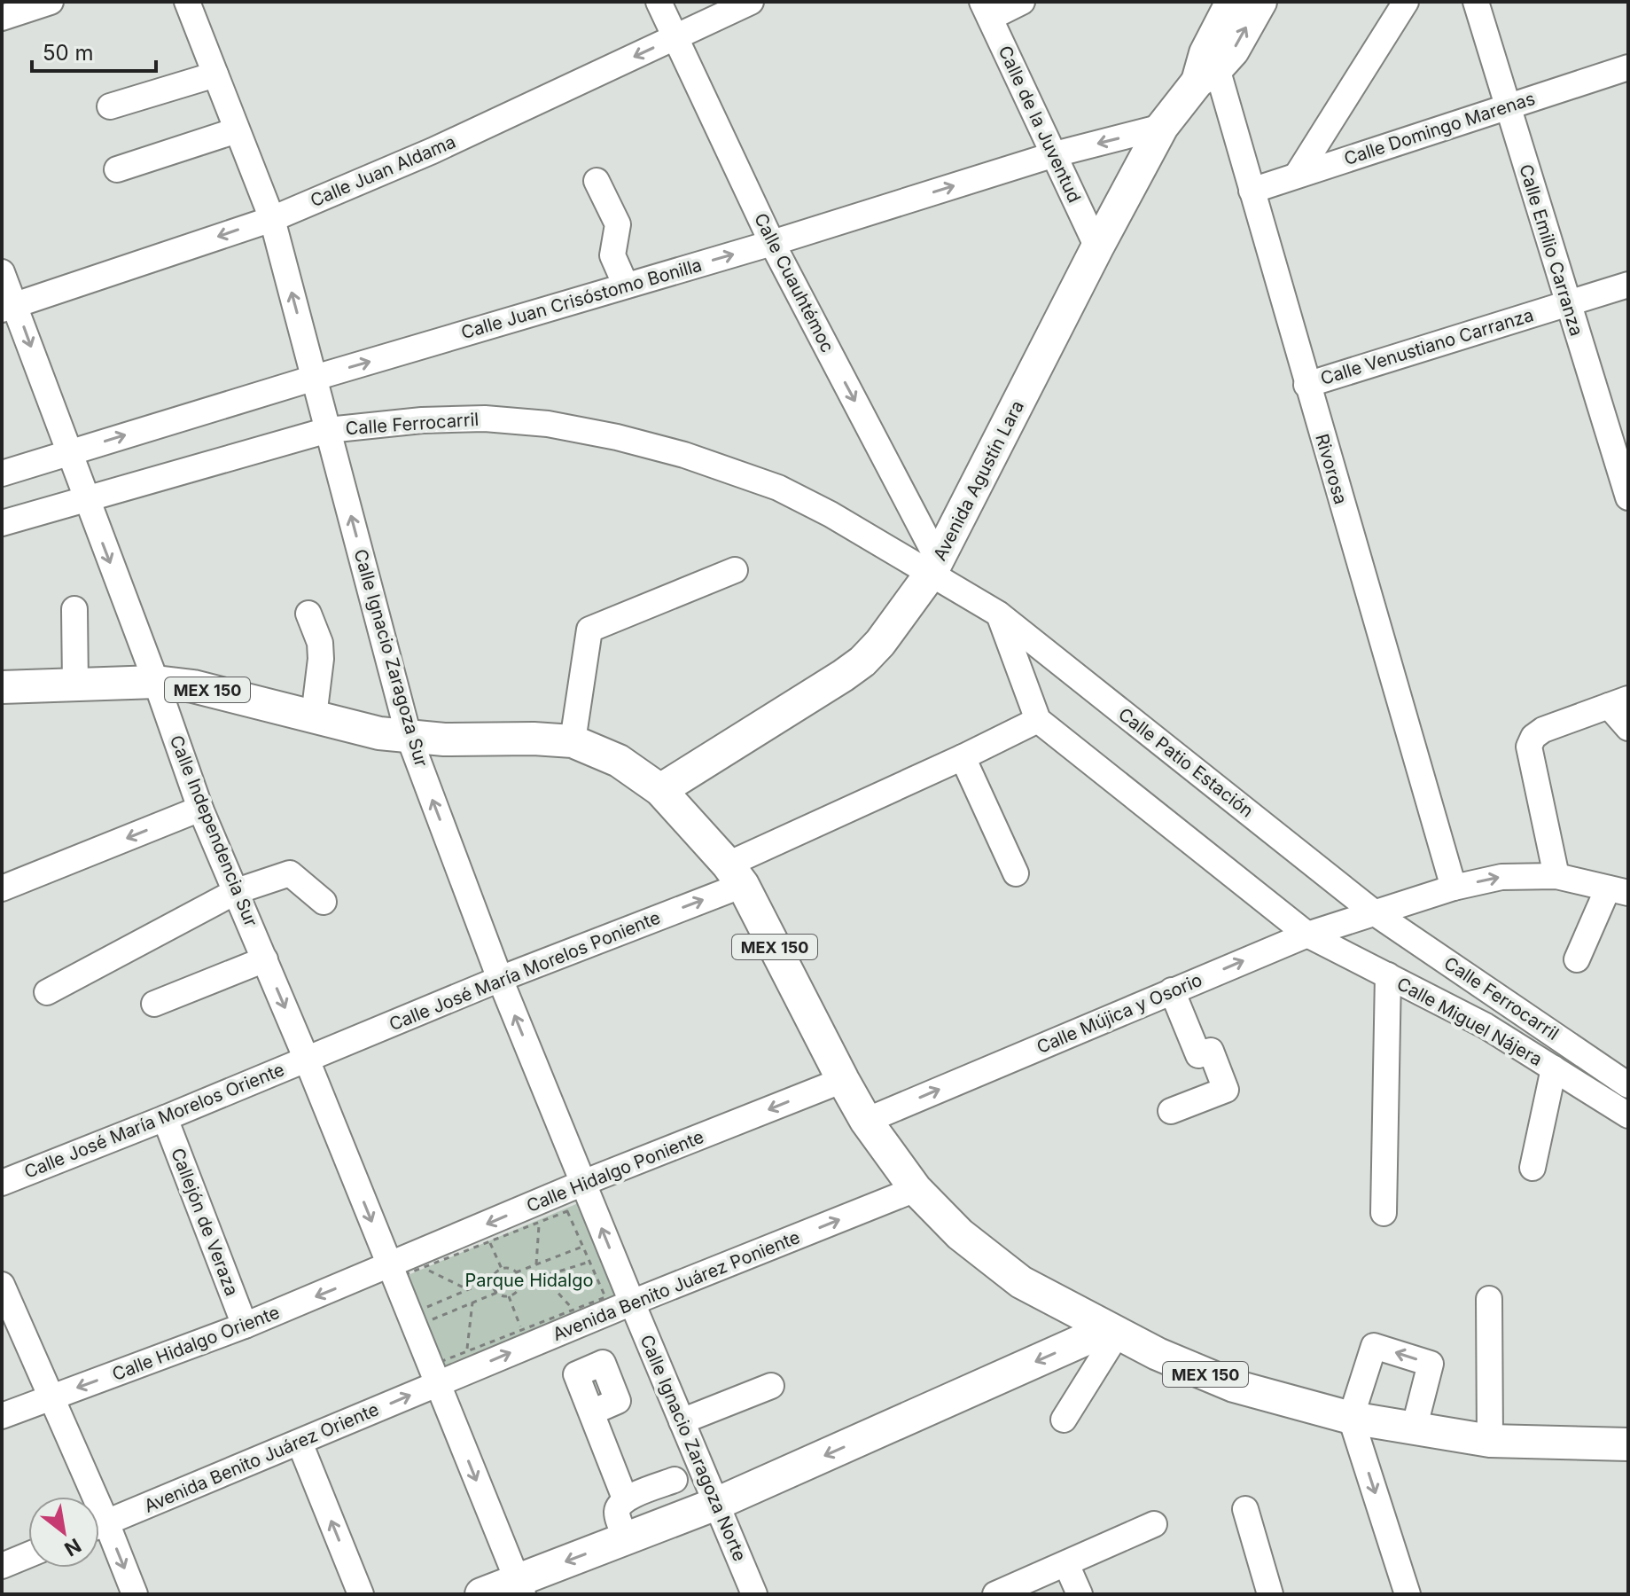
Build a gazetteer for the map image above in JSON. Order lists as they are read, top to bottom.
{
  "streets": {
    "main road": ["Avenida Agustín Lara", "MEX 150"],
    "street": [
      "Calle de la Juventud",
      "Calle Domingo Marenas",
      "Calle Juan Aldama",
      "Calle Emilio Carranza",
      "Calle Cuauhtémoc",
      "Calle Juan Crisóstomo Bonilla",
      "Calle Venustiano Carranza",
      "Calle Ferrocarril",
      "Rivorosa",
      "Calle Ignacio Zaragoza Sur",
      "Calle Patio Estación",
      "Calle Independencia Sur",
      "Calle José María Morelos Poniente",
      "Calle Mújica y Osorio",
      "Calle Miguel Nájera",
      "Calle José María Morelos Oriente",
      "Calle Hidalgo Poniente",
      "Callejón de Veraza",
      "Avenida Benito Juárez Poniente",
      "Calle Hidalgo Oriente",
      "Calle Ignacio Zaragoza Norte",
      "Avenida Benito Juárez Oriente"
    ]
  },
  "crossings": [
    ["Calle de la Juventud", "Calle Juan Crisóstomo Bonilla"],
    ["Calle de la Juventud", "Avenida Agustín Lara"],
    ["Calle Domingo Marenas", "Calle Emilio Carranza"],
    ["Calle Domingo Marenas", "Rivorosa"],
    ["Calle Juan Aldama", "Calle Cuauhtémoc"],
    ["Calle Juan Aldama", "Calle Ignacio Zaragoza Sur"],
    ["Calle Juan Aldama", "Calle Independencia Sur"],
    ["Calle Emilio Carranza", "Calle Venustiano Carranza"],
    ["Calle Cuauhtémoc", "Calle Juan Crisóstomo Bonilla"],
    ["Calle Cuauhtémoc", "Calle Ferrocarril"],
    ["Calle Cuauhtémoc", "Avenida Agustín Lara"],
    ["Calle Cuauhtémoc", "Calle Patio Estación"],
    ["Calle Juan Crisóstomo Bonilla", "Avenida Agustín Lara"],
    ["Calle Juan Crisóstomo Bonilla", "Calle Ignacio Zaragoza Sur"],
    ["Calle Juan Crisóstomo Bonilla", "Calle Independencia Sur"],
    ["Calle Venustiano Carranza", "Rivorosa"],
    ["Calle Ferrocarril", "Avenida Agustín Lara"],
    ["Calle Ferrocarril", "Calle Ignacio Zaragoza Sur"],
    ["Calle Ferrocarril", "Calle Patio Estación"],
    ["Calle Ferrocarril", "Calle Independencia Sur"],
    ["Calle Ferrocarril", "Calle Mújica y Osorio"],
    ["Rivorosa", "Avenida Agustín Lara"],
    ["Rivorosa", "Calle Mújica y Osorio"],
    ["Avenida Agustín Lara", "MEX 150"],
    ["Avenida Agustín Lara", "Calle Patio Estación"],
    ["Calle Ignacio Zaragoza Sur", "MEX 150"],
    ["Calle Ignacio Zaragoza Sur", "Calle José María Morelos Poniente"],
    ["Calle Ignacio Zaragoza Sur", "Calle Hidalgo Poniente"],
    ["Calle Ignacio Zaragoza Sur", "Avenida Benito Juárez Poniente"],
    ["Calle Ignacio Zaragoza Sur", "Calle Ignacio Zaragoza Norte"],
    ["MEX 150", "Calle Independencia Sur"],
    ["MEX 150", "Calle José María Morelos Poniente"],
    ["MEX 150", "Calle Mújica y Osorio"],
    ["MEX 150", "Calle Hidalgo Poniente"],
    ["MEX 150", "Avenida Benito Juárez Poniente"],
    ["Calle Patio Estación", "Calle Mújica y Osorio"],
    ["Calle Independencia Sur", "Calle José María Morelos Poniente"],
    ["Calle Independencia Sur", "Calle José María Morelos Oriente"],
    ["Calle Independencia Sur", "Calle Hidalgo Poniente"],
    ["Calle Independencia Sur", "Avenida Benito Juárez Poniente"],
    ["Calle Independencia Sur", "Calle Hidalgo Oriente"],
    ["Calle Independencia Sur", "Avenida Benito Juárez Oriente"],
    ["Calle José María Morelos Poniente", "Calle José María Morelos Oriente"],
    ["Calle Mújica y Osorio", "Calle Miguel Nájera"],
    ["Calle José María Morelos Oriente", "Callejón de Veraza"],
    ["Calle Hidalgo Poniente", "Calle Hidalgo Oriente"],
    ["Callejón de Veraza", "Calle Hidalgo Oriente"],
    ["Avenida Benito Juárez Poniente", "Calle Ignacio Zaragoza Norte"],
    ["Avenida Benito Juárez Poniente", "Avenida Benito Juárez Oriente"]
  ],
  "one_way": [
    "Calle Cuauhtémoc",
    "Calle Juan Crisóstomo Bonilla",
    "Calle Ignacio Zaragoza Sur",
    "Calle Mújica y Osorio",
    "Calle Hidalgo Poniente",
    "Avenida Benito Juárez Poniente",
    "Calle Hidalgo Oriente",
    "Avenida Benito Juárez Oriente"
  ],
  "parks": ["Parque Hidalgo"],
  "scale_bar": "50 m",
  "north": "bottom right"
}
